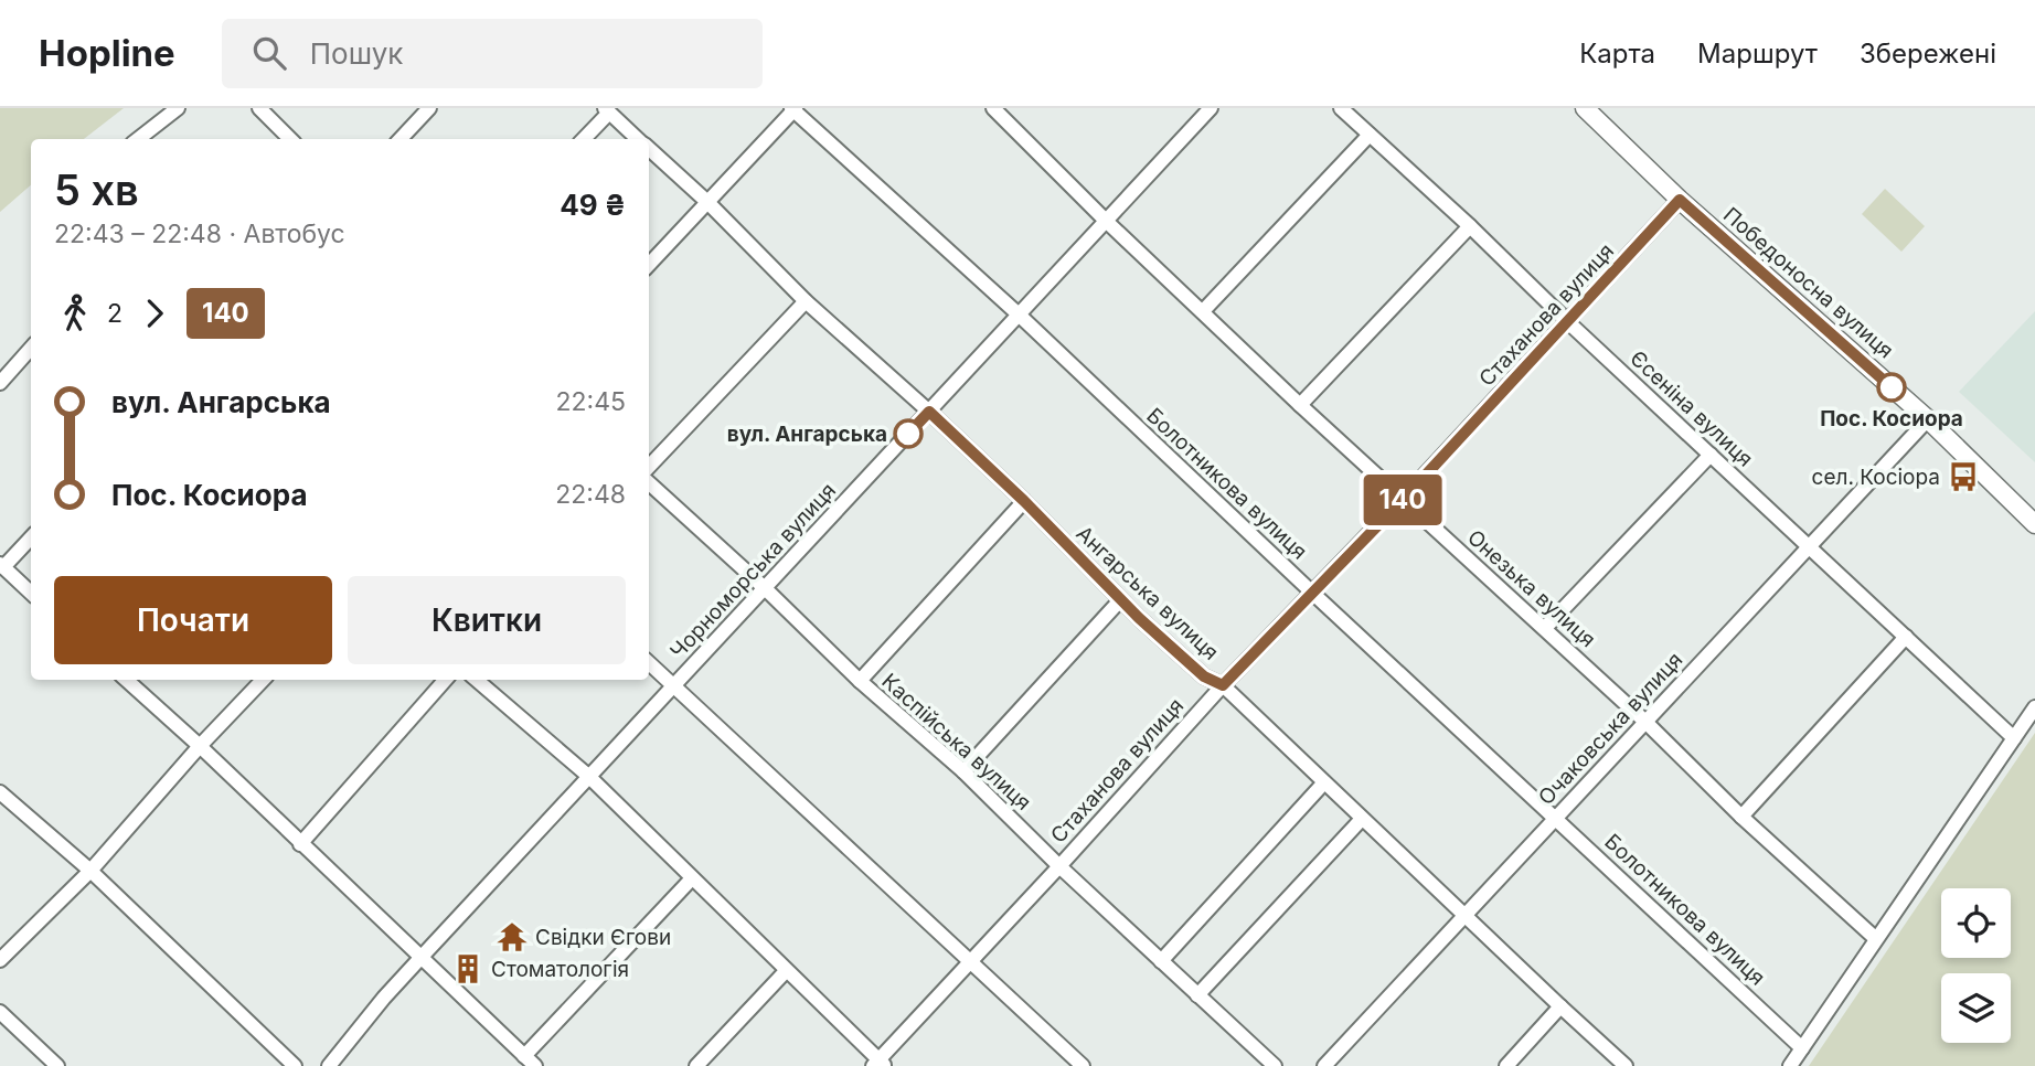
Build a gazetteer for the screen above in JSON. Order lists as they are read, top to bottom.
{
  "streets": {
    "street": [
      "Победоносна вулиця",
      "Стаханова вулиця",
      "Єсеніна вулиця",
      "Болотникова вулиця",
      "Чорноморська вулиця",
      "Онезька вулиця",
      "Ангарська вулиця",
      "Очаковська вулиця",
      "Каспійська вулиця"
    ]
  },
  "crossings": [
    ["Победоносна вулиця", "Стаханова вулиця"],
    ["Победоносна вулиця", "Очаковська вулиця"],
    ["Стаханова вулиця", "Єсеніна вулиця"],
    ["Стаханова вулиця", "Болотникова вулиця"],
    ["Стаханова вулиця", "Онезька вулиця"],
    ["Стаханова вулиця", "Ангарська вулиця"],
    ["Стаханова вулиця", "Каспійська вулиця"],
    ["Єсеніна вулиця", "Очаковська вулиця"],
    ["Болотникова вулиця", "Чорноморська вулиця"],
    ["Болотникова вулиця", "Очаковська вулиця"],
    ["Чорноморська вулиця", "Онезька вулиця"],
    ["Чорноморська вулиця", "Ангарська вулиця"],
    ["Чорноморська вулиця", "Каспійська вулиця"],
    ["Онезька вулиця", "Очаковська вулиця"],
    ["Ангарська вулиця", "Очаковська вулиця"]
  ],
  "places": {
    "other": ["Пос. Косиора", "вул. Ангарська"],
    "bus stop": ["сел. Косіора"],
    "temple": ["Свідки Єгови"],
    "building": ["Стоматологія"]
  },
  "lines": ["bus line 140"],
  "page": {
    "header": "Hopline",
    "search": "Пошук",
    "nav": ["Карта", "Маршрут", "Збережені"],
    "on_map": "140",
    "heading": ["5 хв", "22:43 – 22:48 · Автобус", "49 ₴"],
    "legs": ["2", "140"],
    "list": [
      {
        "name": "вул. Ангарська",
        "value": "22:45"
      },
      {
        "name": "Пос. Косиора",
        "value": "22:48"
      }
    ],
    "buttons": ["Почати", "Квитки"]
  }
}
